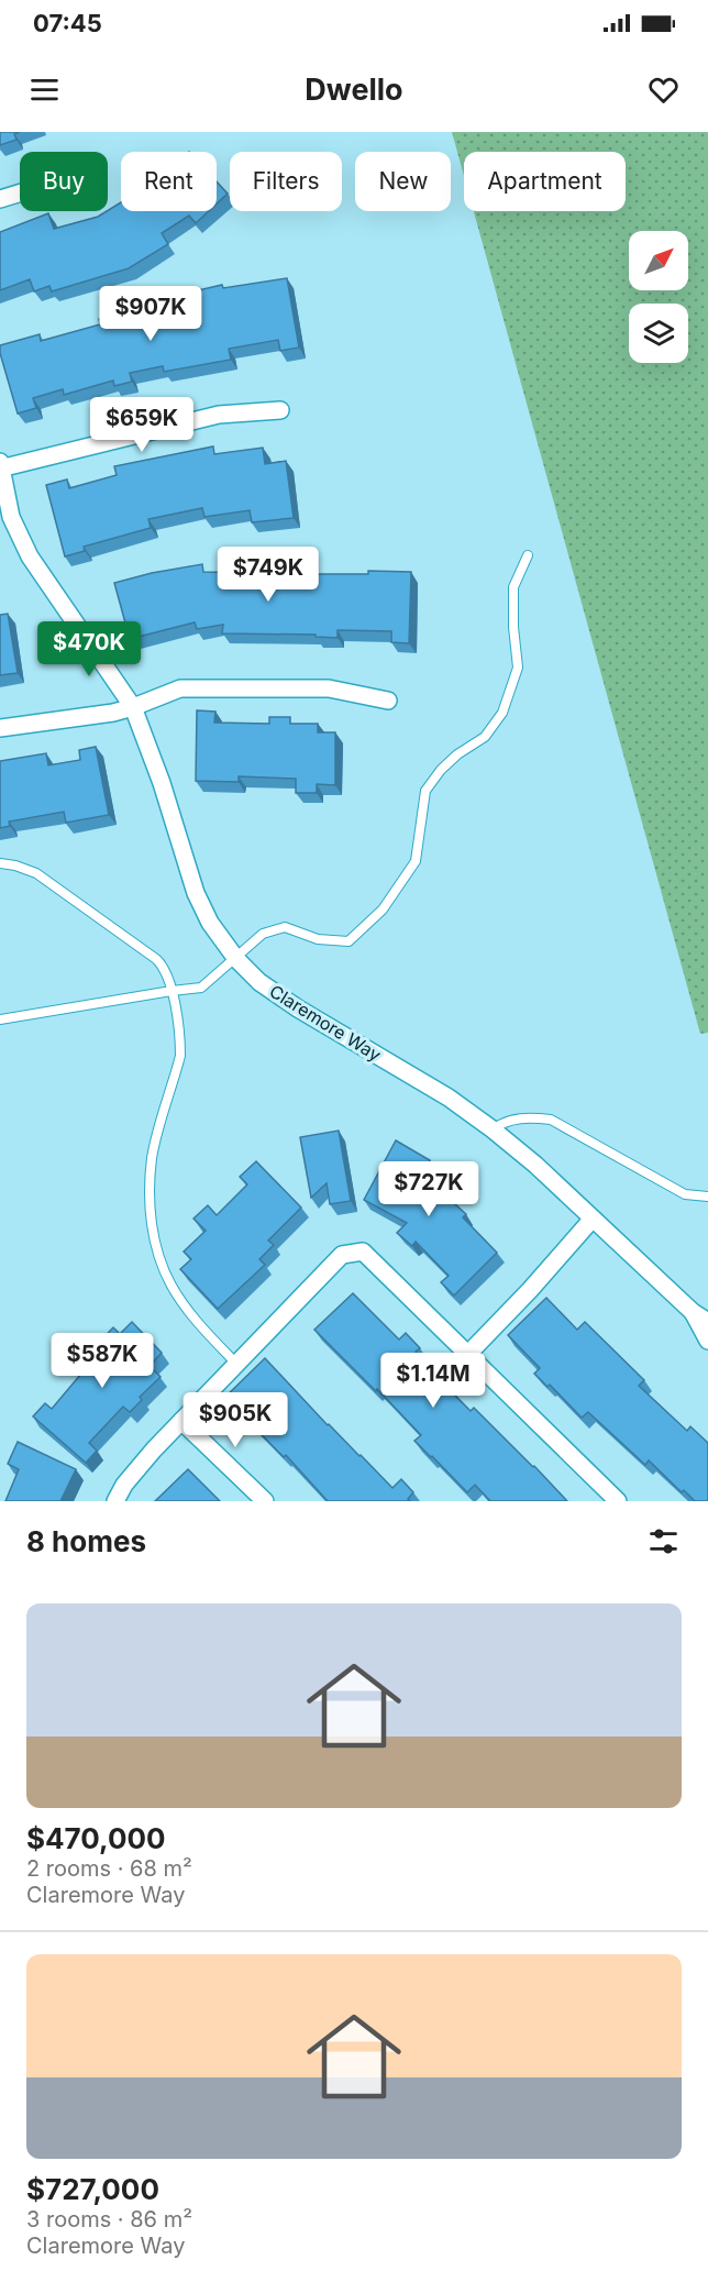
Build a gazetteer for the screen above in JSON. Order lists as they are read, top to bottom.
{
  "streets": {
    "street": ["Claremore Way"]
  },
  "north": "top right",
  "page": {
    "status": "07:45",
    "header": "Dwello",
    "chip": [
      "Buy",
      "Rent",
      "Filters",
      "New",
      "Apartment"
    ],
    "price": [
      "$907K",
      "$659K",
      "$749K",
      "$470K",
      "$727K",
      "$587K",
      "$1.14M",
      "$905K"
    ],
    "heading": "8 homes",
    "list": [
      {
        "name": "$470,000",
        "note": "2 rooms · 68 m² · Claremore Way"
      },
      {
        "name": "$727,000",
        "note": "3 rooms · 86 m² · Claremore Way"
      }
    ]
  }
}
